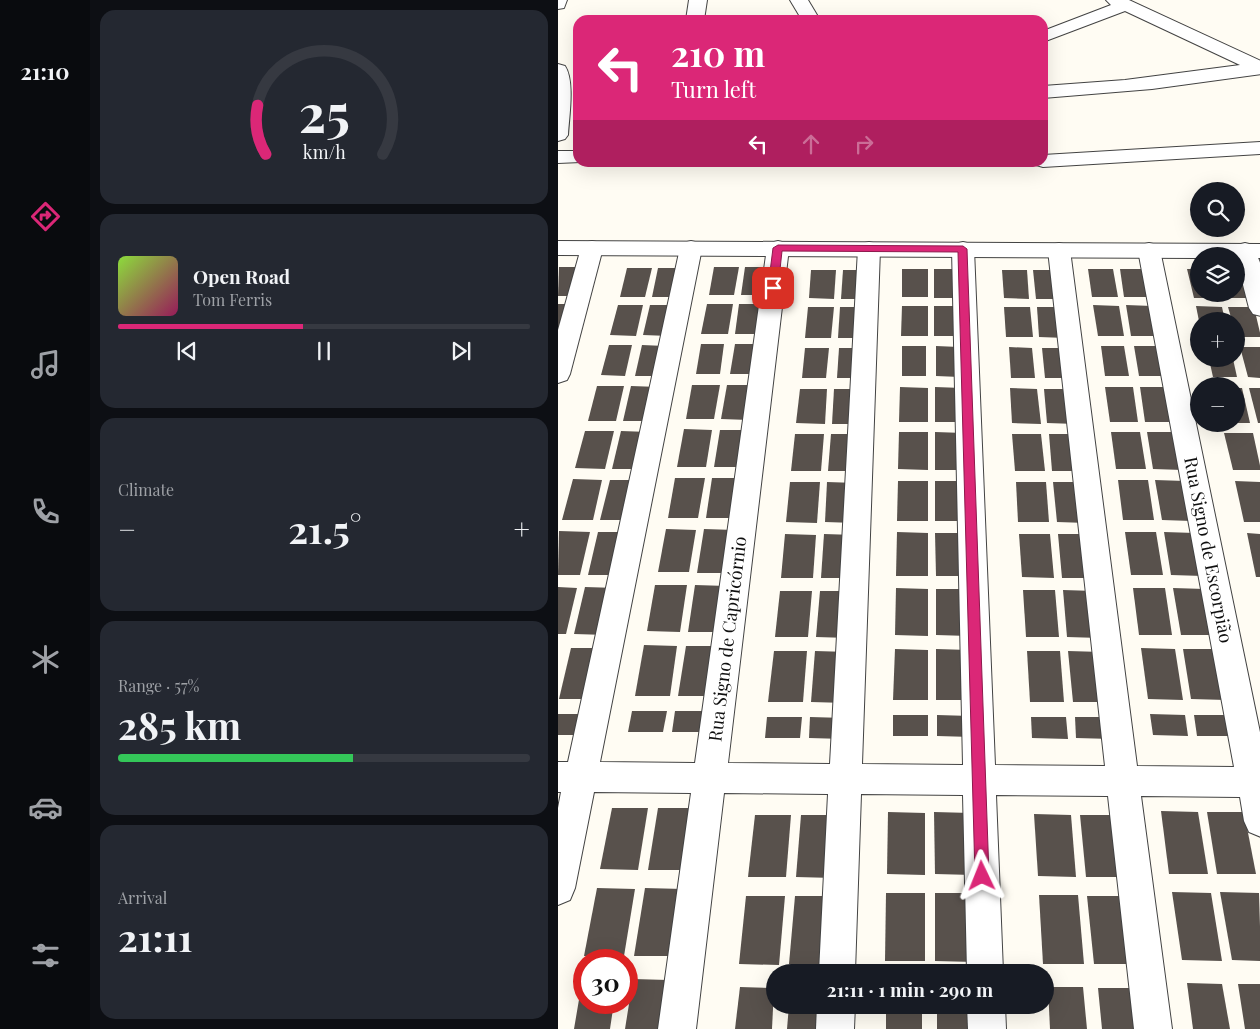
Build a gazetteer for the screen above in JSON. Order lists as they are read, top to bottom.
{
  "streets": {
    "street": ["Rua Signo de Escorpião", "Rua Signo de Capricórnio"]
  },
  "page": {
    "tabs": "21:10",
    "turn": ["210 m", "Turn left"],
    "map_buttons": ["+", "−"],
    "song": ["Open Road", "Tom Ferris"],
    "tile": [
      "Climate",
      ["Range · 57%", "285 km"],
      ["Arrival", "21:11"]
    ],
    "heat": ["−", "21.5°", "+"],
    "limit": "30",
    "trip": "21:11 · 1 min · 290 m",
    "gauge": ["25", "km/h"]
  }
}
